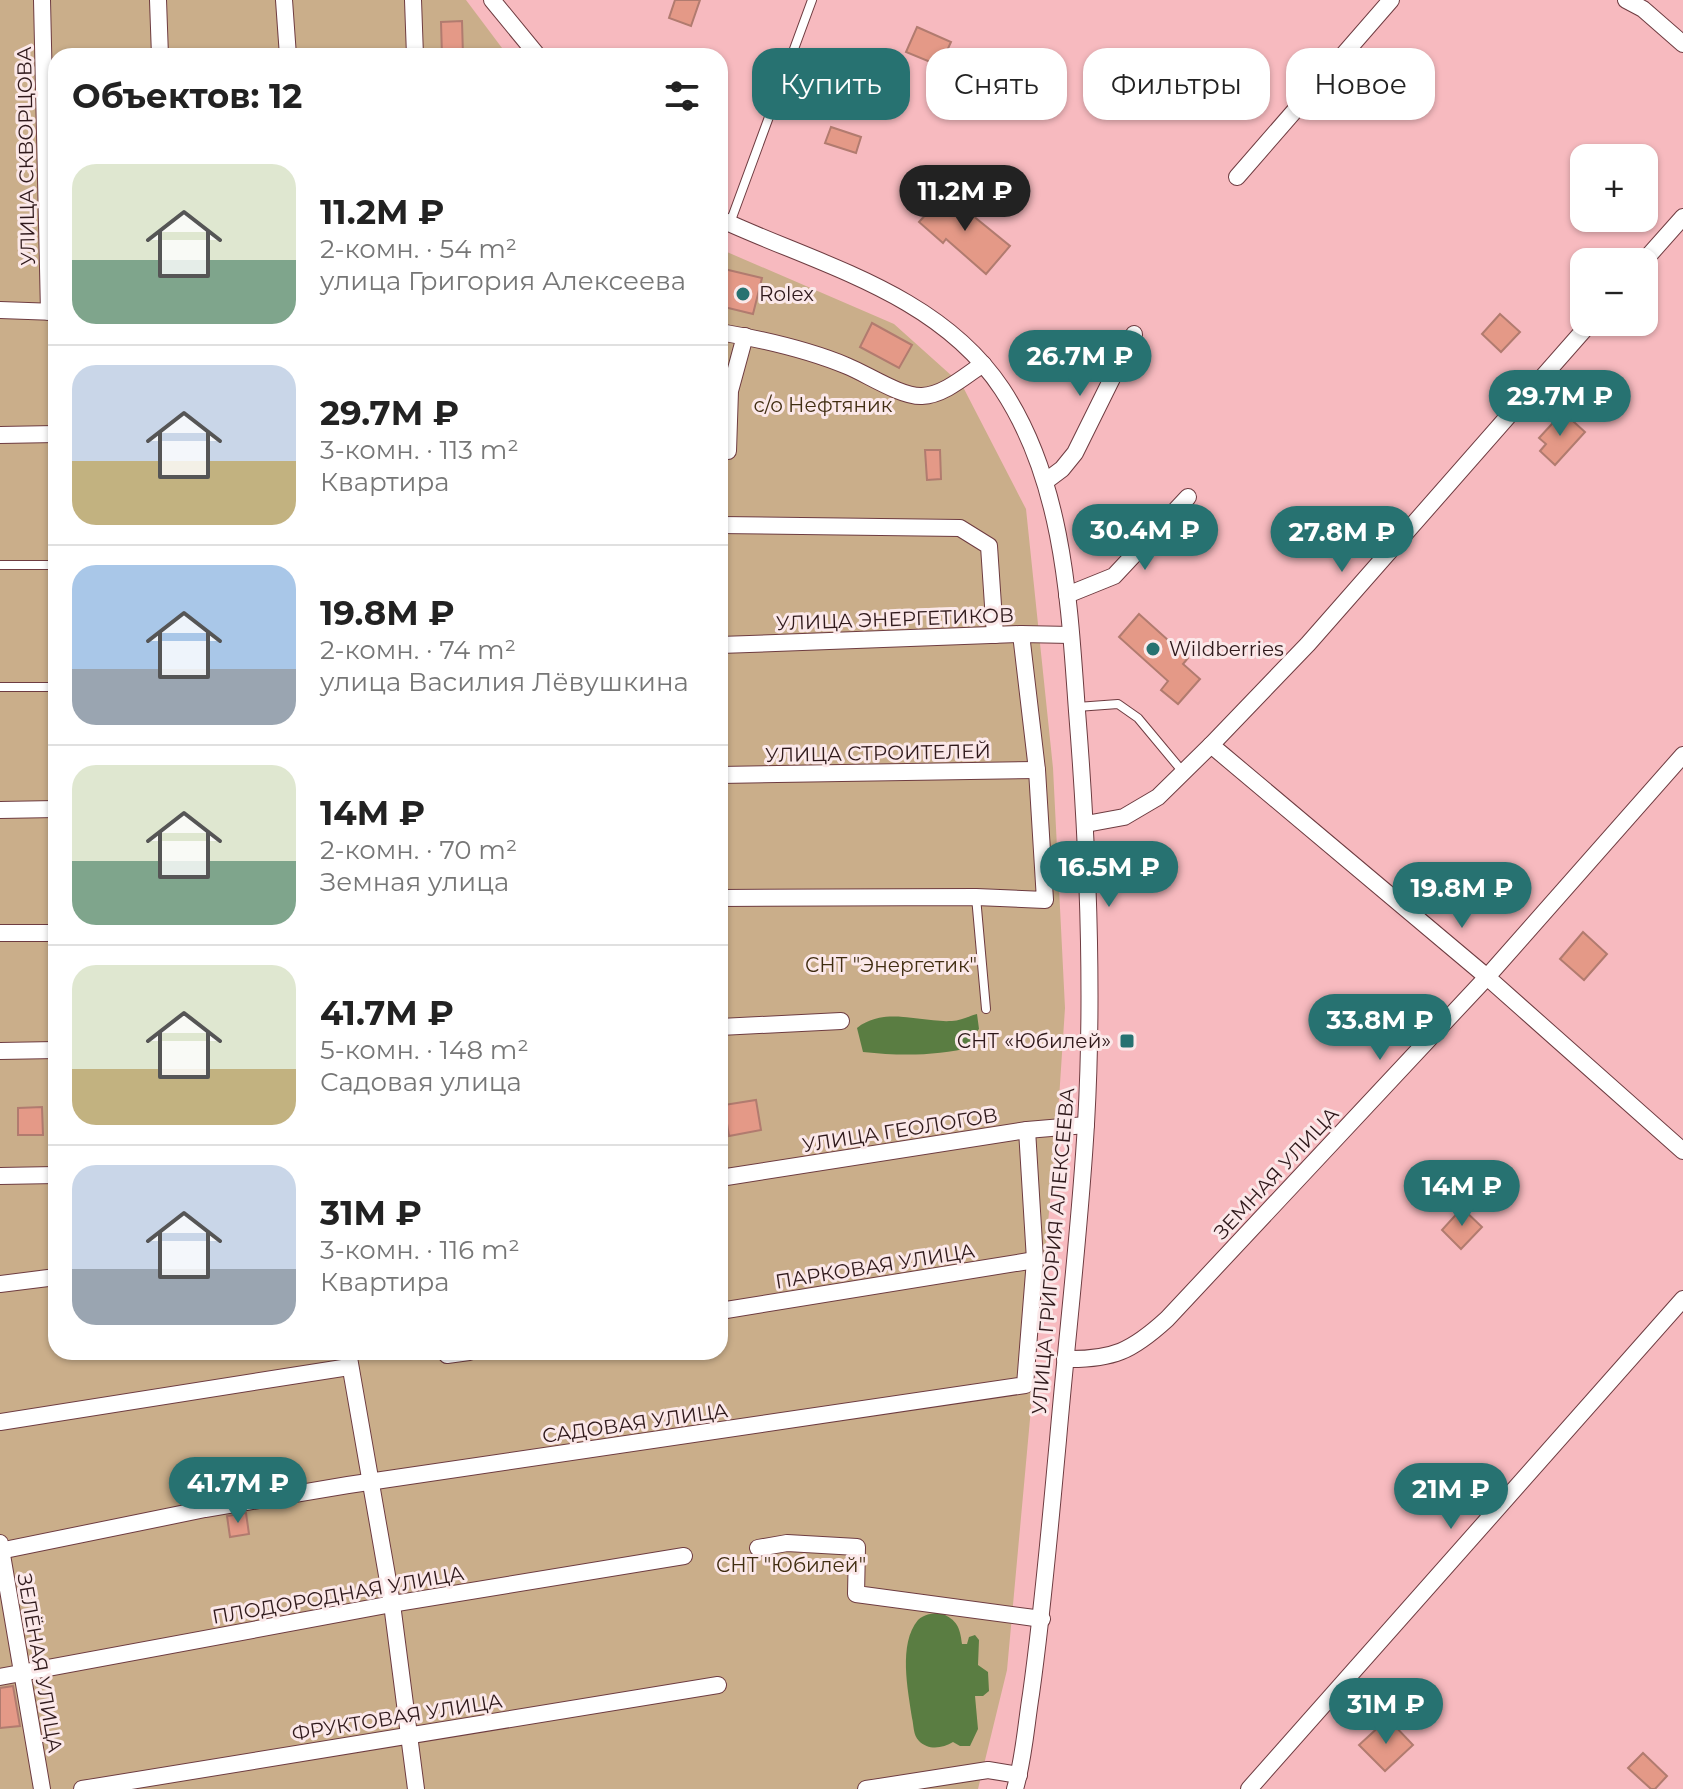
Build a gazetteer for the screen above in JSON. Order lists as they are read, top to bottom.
{
  "streets": {
    "street": [
      "УЛИЦА СКВОРЦОВА",
      "УЛИЦА ЭНЕРГЕТИКОВ",
      "УЛИЦА СТРОИТЕЛЕЙ",
      "УЛИЦА ГЕОЛОГОВ",
      "ЗЕМНАЯ УЛИЦА",
      "УЛИЦА ГРИГОРИЯ АЛЕКСЕЕВА",
      "ПАРКОВАЯ УЛИЦА",
      "САДОВАЯ УЛИЦА",
      "ПЛОДОРОДНАЯ УЛИЦА",
      "ЗЕЛЁНАЯ УЛИЦА",
      "ФРУКТОВАЯ УЛИЦА"
    ]
  },
  "crossings": [
    ["УЛИЦА ЭНЕРГЕТИКОВ", "УЛИЦА ГРИГОРИЯ АЛЕКСЕЕВА"],
    ["УЛИЦА ГЕОЛОГОВ", "УЛИЦА ГРИГОРИЯ АЛЕКСЕЕВА"],
    ["УЛИЦА ГЕОЛОГОВ", "САДОВАЯ УЛИЦА"],
    ["ЗЕМНАЯ УЛИЦА", "УЛИЦА ГРИГОРИЯ АЛЕКСЕЕВА"],
    ["ПАРКОВАЯ УЛИЦА", "САДОВАЯ УЛИЦА"],
    ["САДОВАЯ УЛИЦА", "ЗЕЛЁНАЯ УЛИЦА"],
    ["ПЛОДОРОДНАЯ УЛИЦА", "ЗЕЛЁНАЯ УЛИЦА"]
  ],
  "parks": ["с/о Нефтяник", "СНТ \"Энергетик\"", "СНТ \"Юбилей\""],
  "places": {
    "other": ["Rolex", "Wildberries"],
    "transit": ["СНТ «Юбилей»"]
  },
  "page": {
    "chip": [
      "Купить",
      "Снять",
      "Фильтры",
      "Новое"
    ],
    "heading": "Объектов: 12",
    "map_buttons": ["+", "−"],
    "list": [
      {
        "name": "11.2M ₽",
        "note": "2-комн. · 54 m² · улица Григория Алексеева"
      },
      {
        "name": "29.7M ₽",
        "note": "3-комн. · 113 m² · Квартира"
      },
      {
        "name": "19.8M ₽",
        "note": "2-комн. · 74 m² · улица Василия Лёвушкина"
      },
      {
        "name": "14M ₽",
        "note": "2-комн. · 70 m² · Земная улица"
      },
      {
        "name": "41.7M ₽",
        "note": "5-комн. · 148 m² · Садовая улица"
      },
      {
        "name": "31M ₽",
        "note": "3-комн. · 116 m² · Квартира"
      }
    ],
    "price": [
      "11.2M ₽",
      "26.7M ₽",
      "29.7M ₽",
      "30.4M ₽",
      "27.8M ₽",
      "16.5M ₽",
      "19.8M ₽",
      "33.8M ₽",
      "14M ₽",
      "41.7M ₽",
      "21M ₽",
      "31M ₽"
    ]
  }
}
